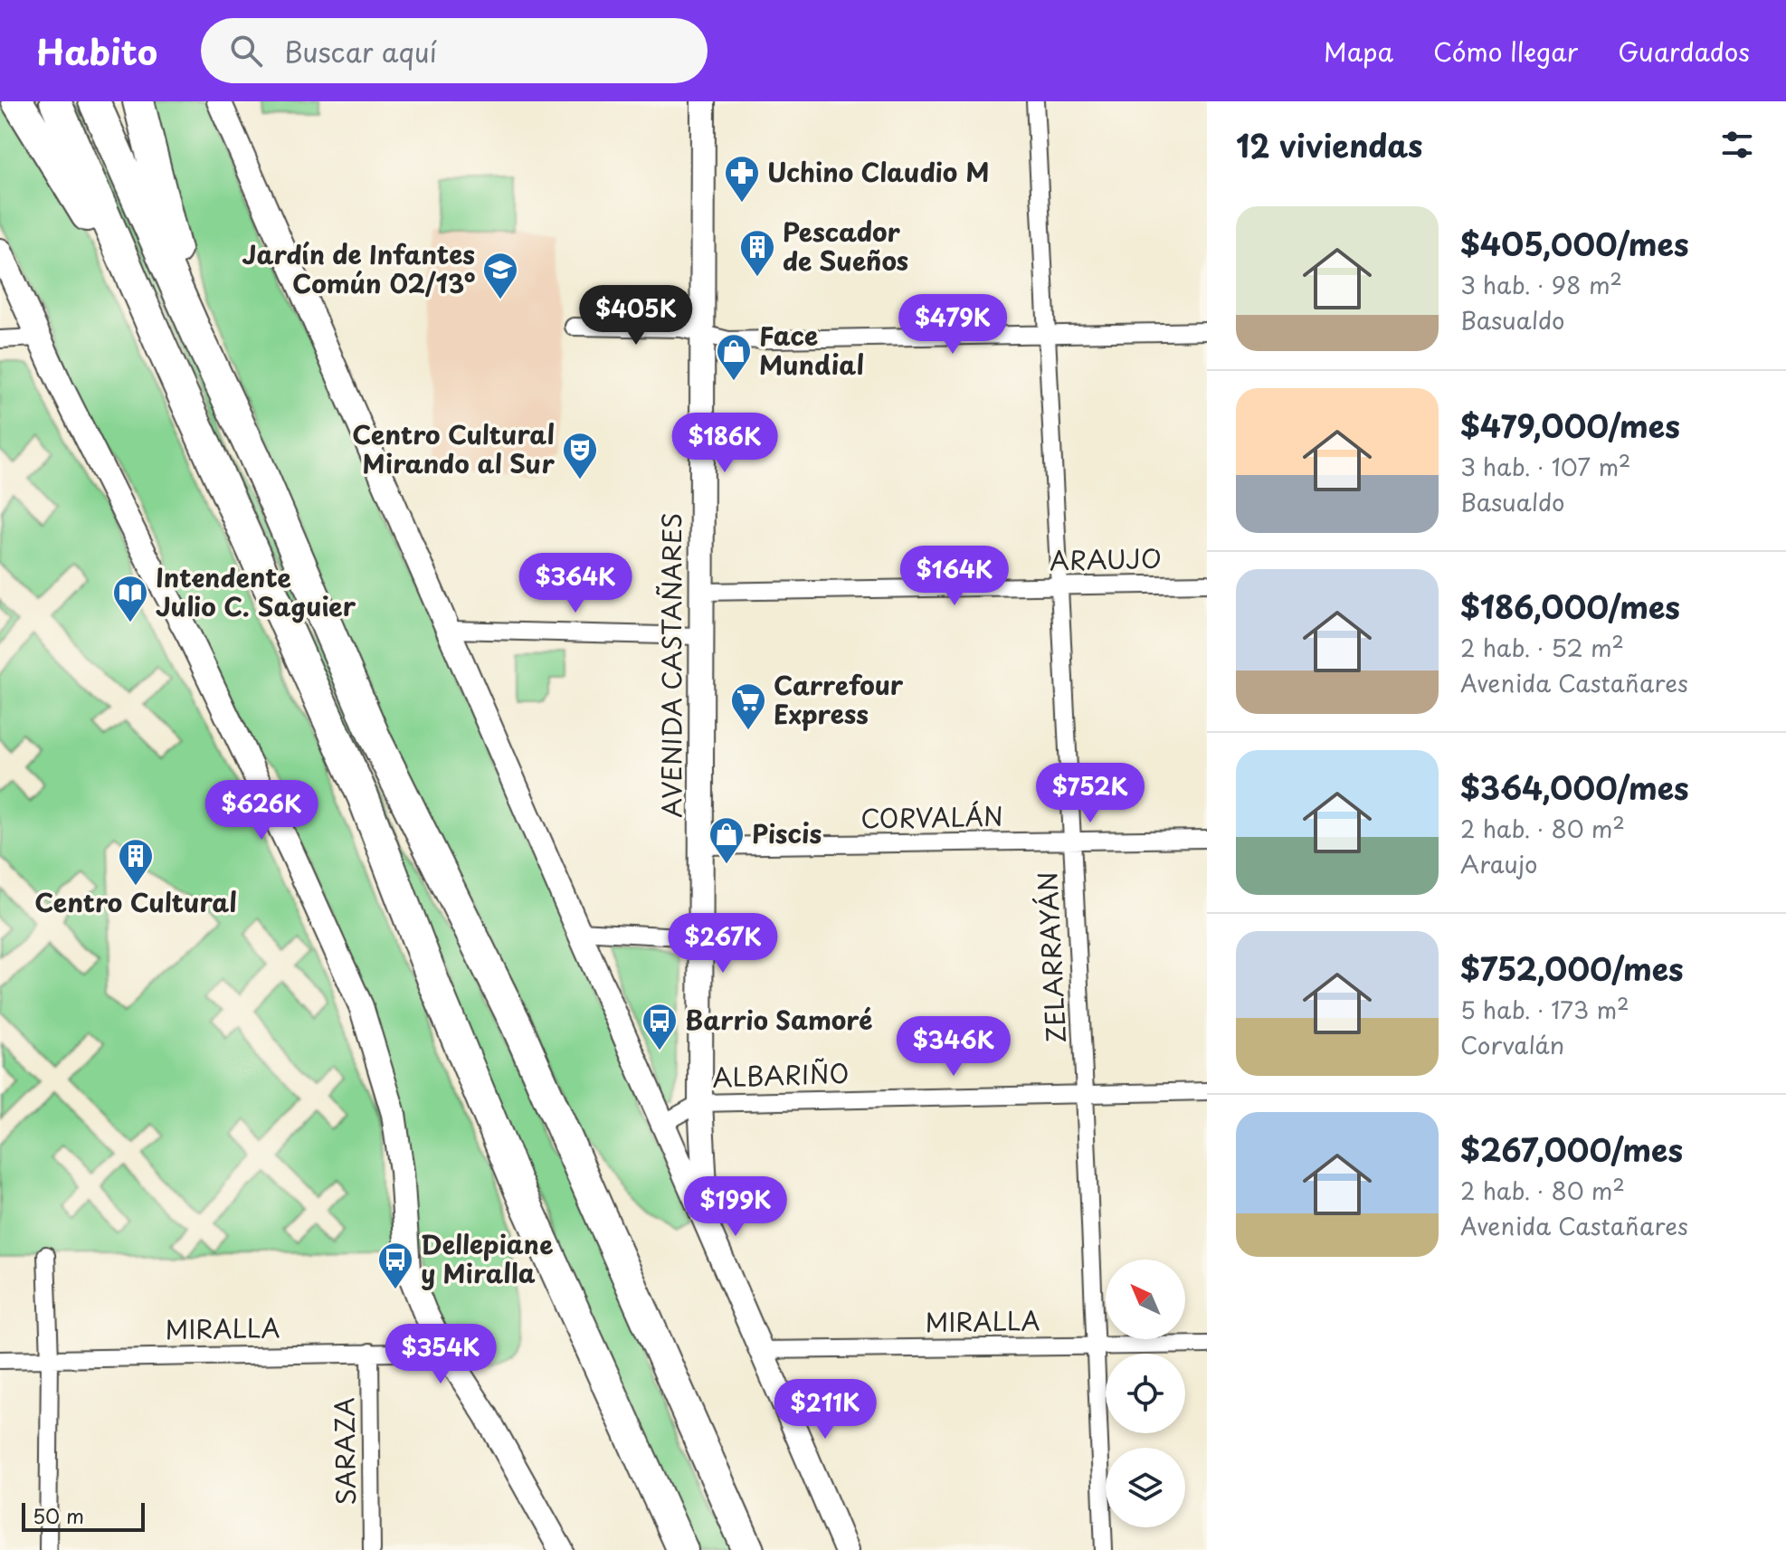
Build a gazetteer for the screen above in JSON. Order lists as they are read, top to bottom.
{
  "streets": {
    "street": [
      "ARAUJO",
      "AVENIDA CASTAÑARES",
      "CORVALÁN",
      "ZELARRAYÁN",
      "ALBARIÑO",
      "MIRALLA",
      "SARAZA"
    ]
  },
  "crossings": [
    ["ARAUJO", "AVENIDA CASTAÑARES"],
    ["ARAUJO", "ZELARRAYÁN"],
    ["AVENIDA CASTAÑARES", "CORVALÁN"],
    ["AVENIDA CASTAÑARES", "ALBARIÑO"],
    ["CORVALÁN", "ZELARRAYÁN"],
    ["ZELARRAYÁN", "ALBARIÑO"],
    ["ZELARRAYÁN", "MIRALLA"],
    ["MIRALLA", "SARAZA"]
  ],
  "places": {
    "pharmacy": ["Uchino Claudio M"],
    "building": ["Pescador de Sueños", "Centro Cultural"],
    "school or university": ["Jardín de Infantes Común 02/13°"],
    "shop": ["Face Mundial", "Piscis"],
    "theatre": ["Centro Cultural Mirando al Sur"],
    "library": ["Intendente Julio C. Saguier"],
    "supermarket": ["Carrefour Express"],
    "bus stop": ["Barrio Samoré", "Dellepiane y Miralla"]
  },
  "scale_bar": "50 m",
  "north": "top left",
  "page": {
    "header": "Habito",
    "search": "Buscar aquí",
    "nav": ["Mapa", "Cómo llegar", "Guardados"],
    "heading": "12 viviendas",
    "list": [
      {
        "name": "$405,000/mes",
        "note": "3 hab. · 98 m² · Basualdo"
      },
      {
        "name": "$479,000/mes",
        "note": "3 hab. · 107 m² · Basualdo"
      },
      {
        "name": "$186,000/mes",
        "note": "2 hab. · 52 m² · Avenida Castañares"
      },
      {
        "name": "$364,000/mes",
        "note": "2 hab. · 80 m² · Araujo"
      },
      {
        "name": "$752,000/mes",
        "note": "5 hab. · 173 m² · Corvalán"
      },
      {
        "name": "$267,000/mes",
        "note": "2 hab. · 80 m² · Avenida Castañares"
      }
    ],
    "price": [
      "$405K",
      "$479K",
      "$186K",
      "$164K",
      "$364K",
      "$752K",
      "$626K",
      "$267K",
      "$346K",
      "$199K",
      "$354K",
      "$211K"
    ],
    "scale": "50 m"
  }
}
